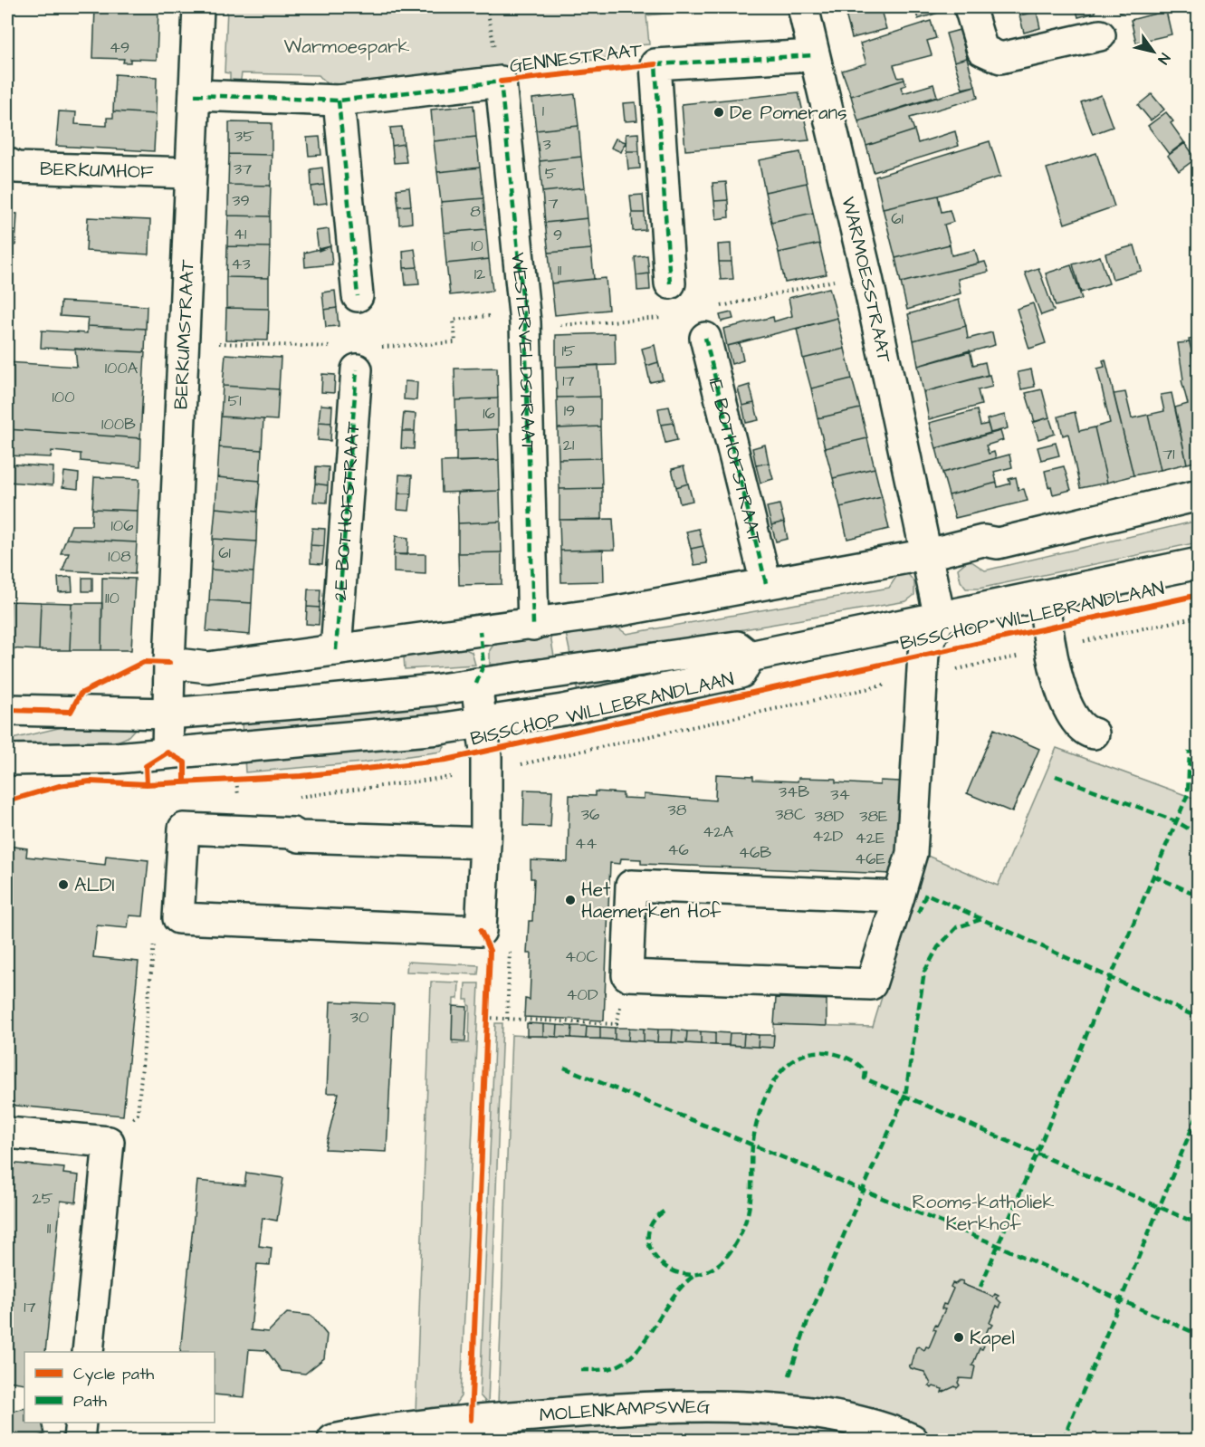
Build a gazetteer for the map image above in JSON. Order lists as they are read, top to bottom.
{
  "streets": {
    "street": [
      "GENNESTRAAT",
      "BERKUMHOF",
      "WARMOESSTRAAT",
      "BERKUMSTRAAT",
      "WESTERVELDSTRAAT",
      "1E BOTHOFSTRAAT",
      "2E BOTHOFSTRAAT",
      "BISSCHOP WILLEBRANDLAAN",
      "MOLENKAMPSWEG"
    ]
  },
  "crossings": [
    ["GENNESTRAAT", "WARMOESSTRAAT"],
    ["GENNESTRAAT", "BERKUMSTRAAT"],
    ["GENNESTRAAT", "WESTERVELDSTRAAT"],
    ["BERKUMHOF", "BERKUMSTRAAT"],
    ["WARMOESSTRAAT", "BISSCHOP WILLEBRANDLAAN"],
    ["BERKUMSTRAAT", "BISSCHOP WILLEBRANDLAAN"]
  ],
  "parks": ["Warmoespark", "Rooms-katholiek Kerkhof"],
  "places": [
    "De Pomerans",
    "ALDI",
    "Het Haemerken Hof",
    "Kapel"
  ],
  "house_numbers": [
    "49",
    "1",
    "35",
    "3",
    "37",
    "5",
    "39",
    "7",
    "8",
    "61",
    "41",
    "9",
    "10",
    "43",
    "11",
    "12",
    "15",
    "100A",
    "17",
    "100",
    "51",
    "19",
    "16",
    "100B",
    "21",
    "71",
    "106",
    "61",
    "108",
    "110",
    "34B",
    "34",
    "38",
    "36",
    "38C",
    "38D",
    "38E",
    "42A",
    "42D",
    "42E",
    "44",
    "46",
    "46B",
    "46E",
    "40C",
    "40D",
    "30",
    "25",
    "11",
    "17"
  ],
  "legend": ["Cycle path", "Path"],
  "north": "bottom right"
}
